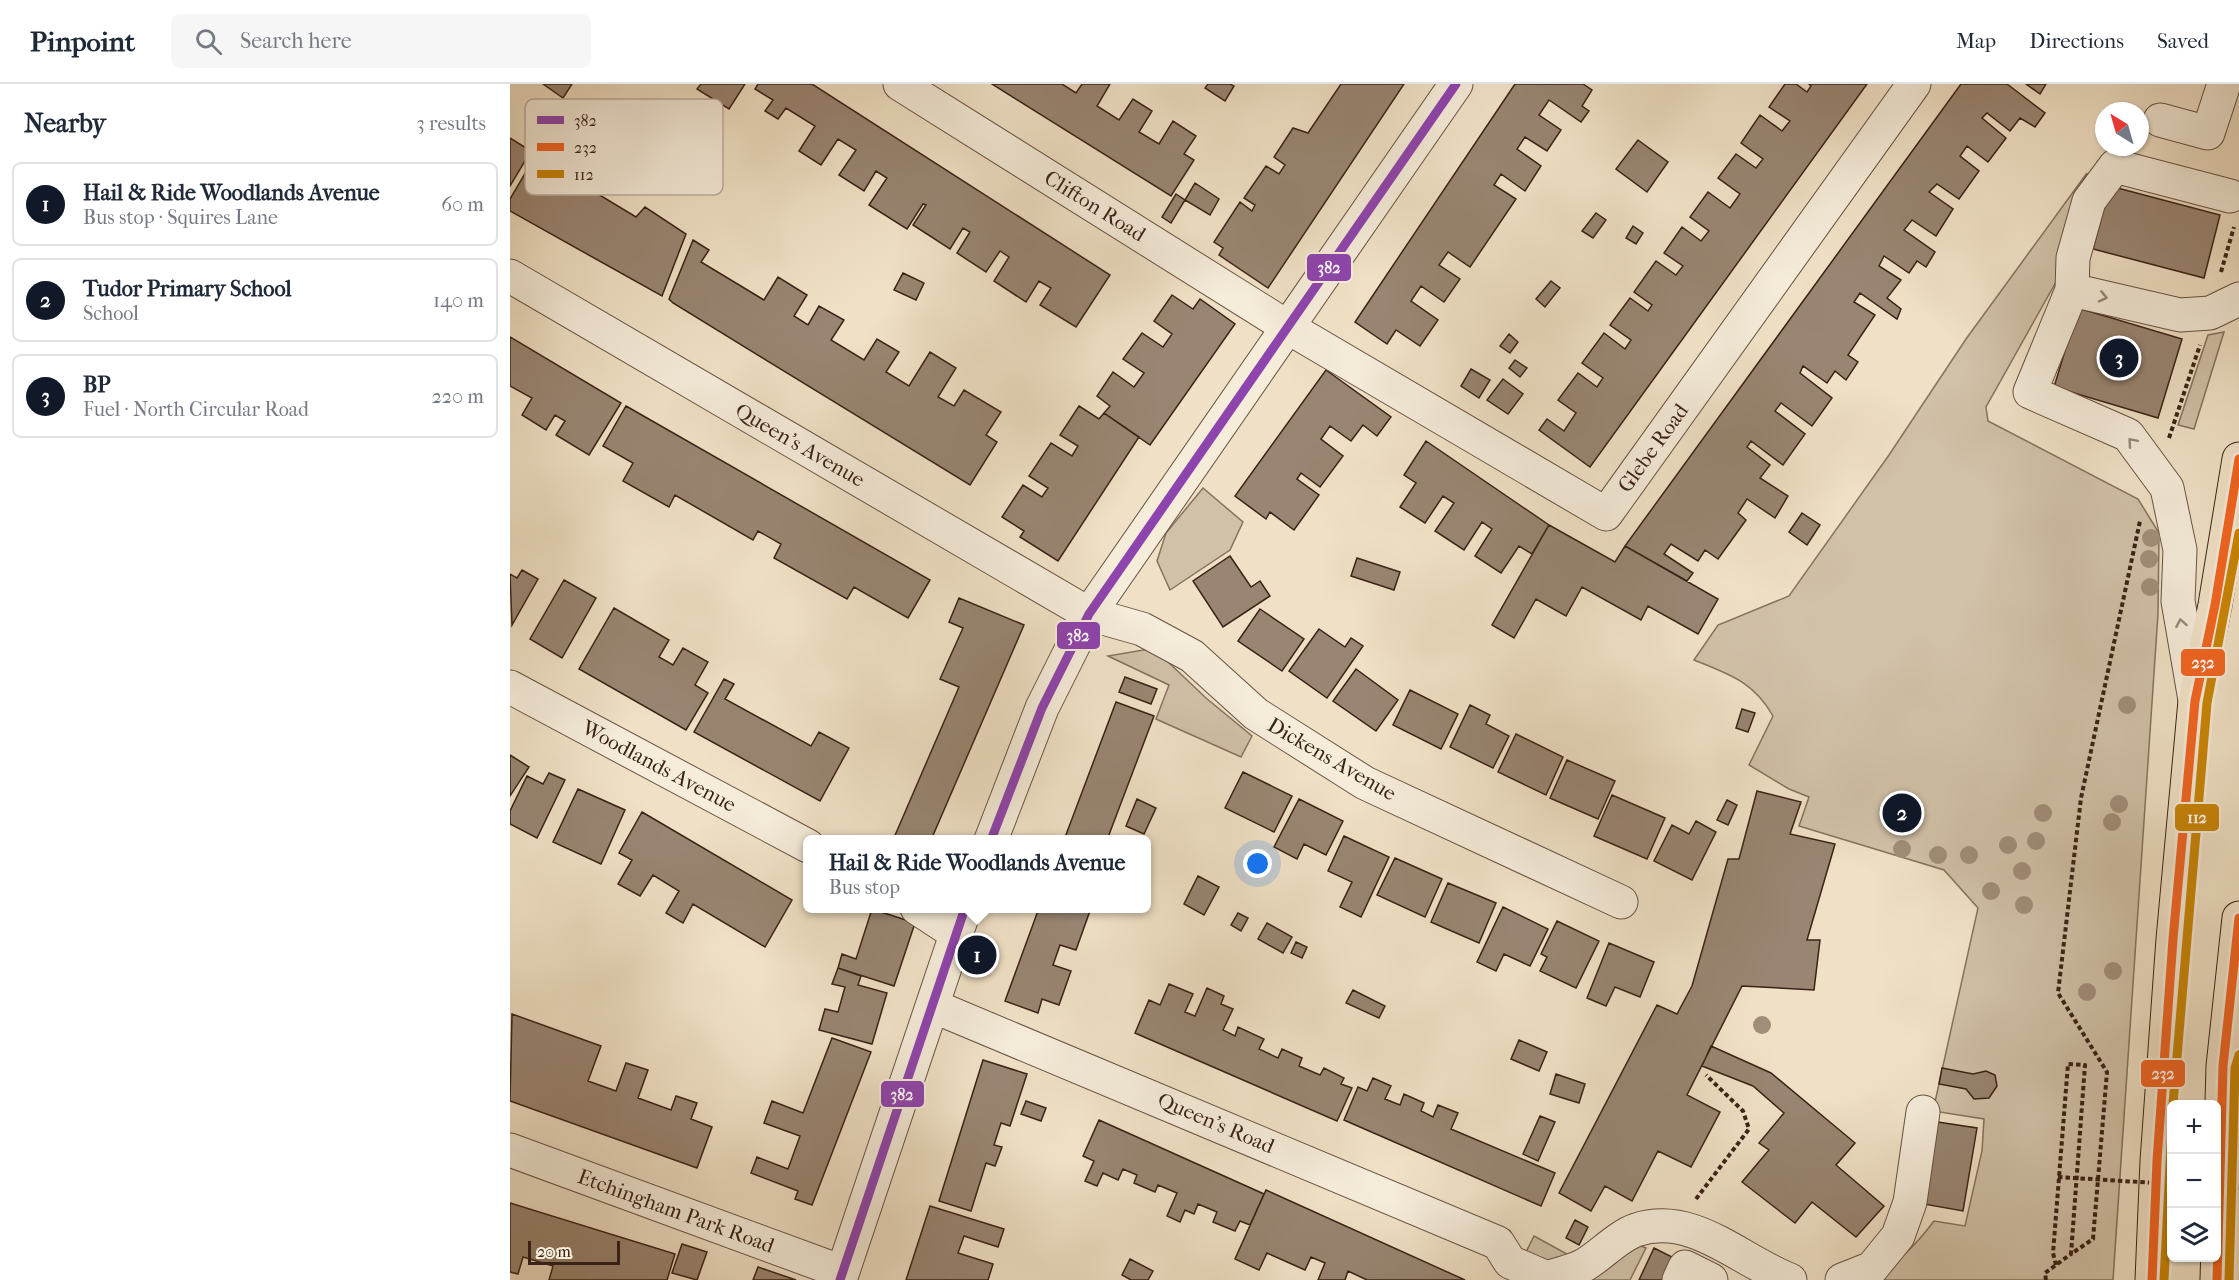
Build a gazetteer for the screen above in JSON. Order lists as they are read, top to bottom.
{
  "streets": {
    "street": [
      "Clifton Road",
      "Queen's Avenue",
      "Glebe Road",
      "Dickens Avenue",
      "Woodlands Avenue",
      "Queen's Road",
      "Etchingham Park Road"
    ]
  },
  "crossings": [
    ["Clifton Road", "Glebe Road"],
    ["Queen's Avenue", "Dickens Avenue"]
  ],
  "lines": ["transit line 382", "transit line 232", "transit line 112"],
  "legend": ["382", "232", "112"],
  "scale_bar": "20 m",
  "north": "top left",
  "page": {
    "header": "Pinpoint",
    "search": "Search here",
    "nav": ["Map", "Directions", "Saved"],
    "heading": ["Nearby", "3 results"],
    "list": [
      {
        "mark": "1",
        "name": "Hail & Ride Woodlands Avenue",
        "note": "Bus stop · Squires Lane",
        "value": "60 m"
      },
      {
        "mark": "2",
        "name": "Tudor Primary School",
        "note": "School",
        "value": "140 m"
      },
      {
        "mark": "3",
        "name": "BP",
        "note": "Fuel · North Circular Road",
        "value": "220 m"
      }
    ],
    "pins": ["3", "2", "1"],
    "popup": ["Hail & Ride Woodlands Avenue", "Bus stop"],
    "map_buttons": ["+", "−"],
    "scale": "20 m"
  }
}
